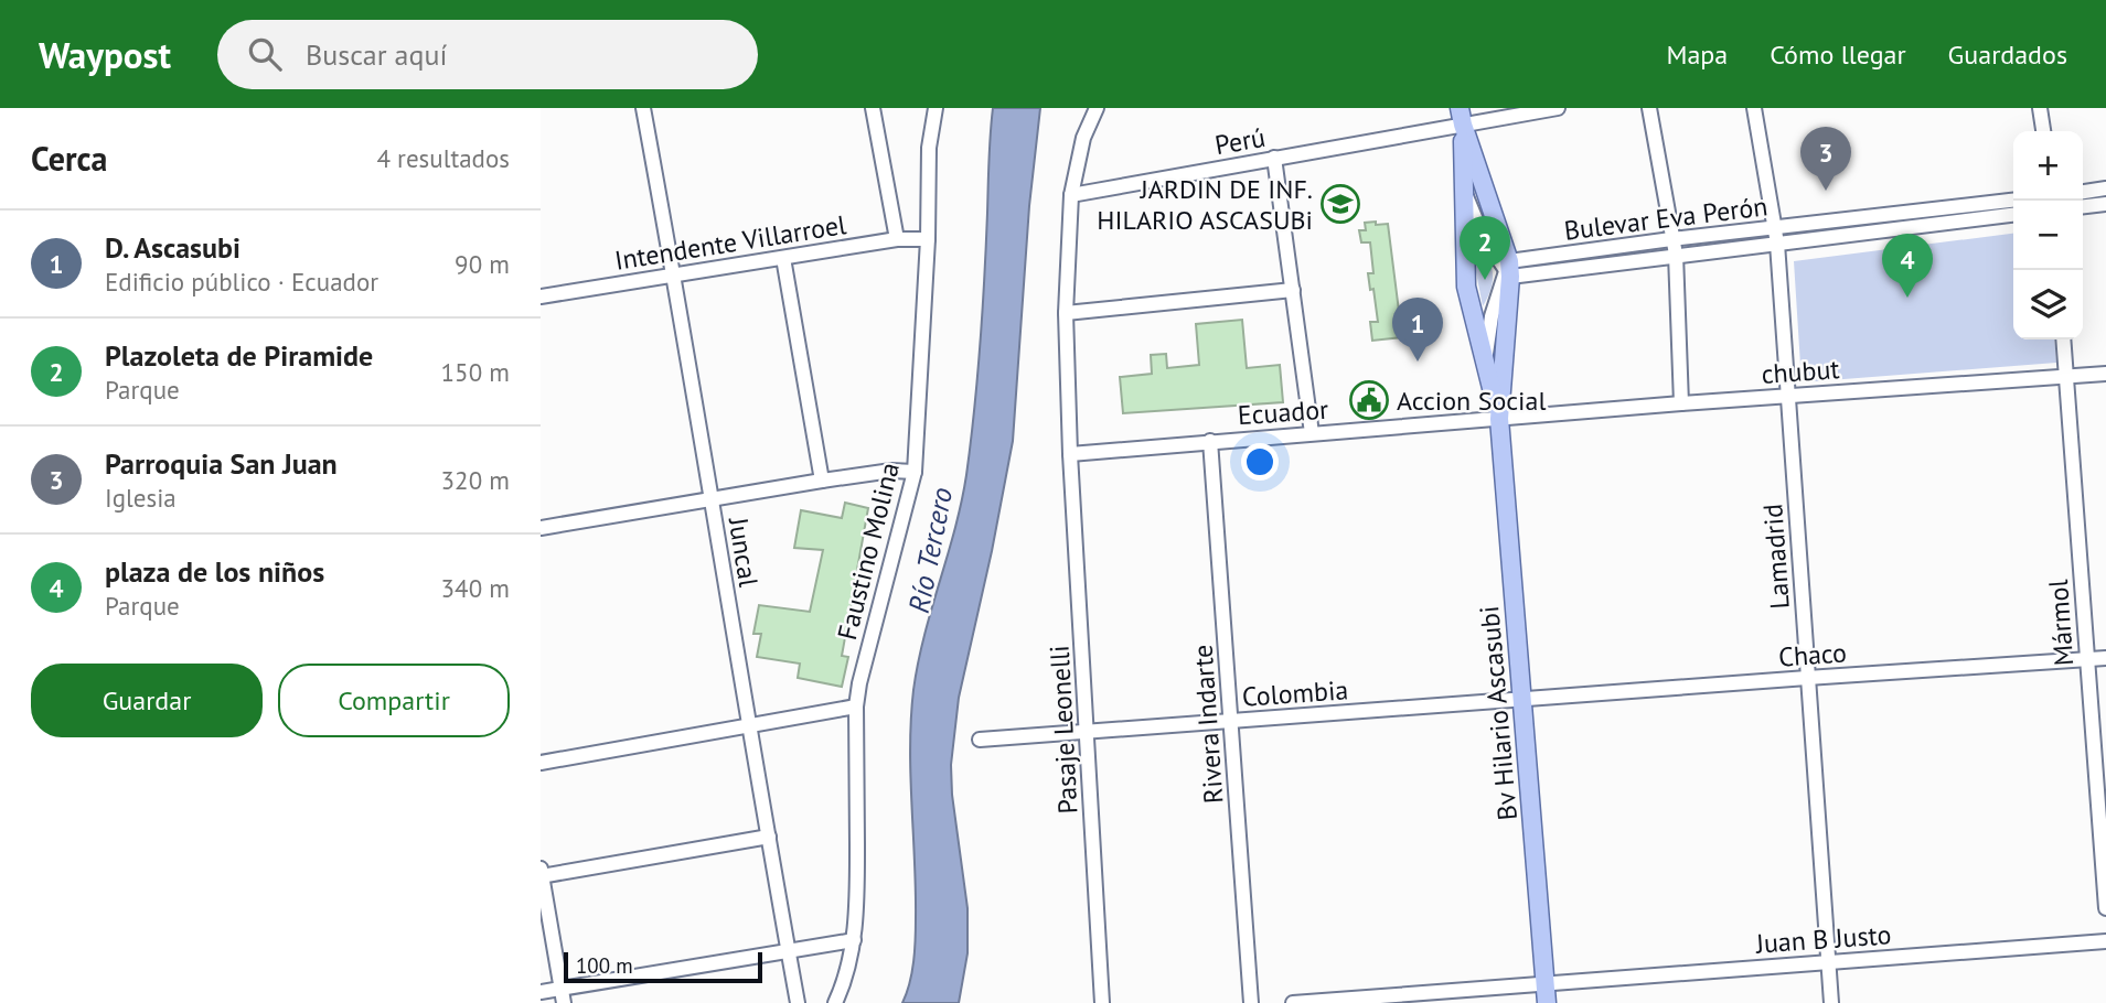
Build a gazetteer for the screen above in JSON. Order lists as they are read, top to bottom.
{
  "streets": {
    "main road": ["Bv Hilario Ascasubi"],
    "street": [
      "Perú",
      "Bulevar Eva Perón",
      "Intendente Villarroel",
      "chubut",
      "Ecuador",
      "Faustino Molina",
      "Juncal",
      "Lamadrid",
      "Mármol",
      "Chaco",
      "Colombia",
      "Rivera Indarte",
      "Pasaje Leonelli",
      "Juan B Justo"
    ]
  },
  "crossings": [
    ["Perú", "Pasaje Leonelli"],
    ["Bulevar Eva Perón", "Lamadrid"],
    ["Intendente Villarroel", "Faustino Molina"],
    ["Intendente Villarroel", "Juncal"],
    ["chubut", "Ecuador"],
    ["chubut", "Lamadrid"],
    ["chubut", "Mármol"],
    ["chubut", "Bv Hilario Ascasubi"],
    ["Ecuador", "Bv Hilario Ascasubi"],
    ["Ecuador", "Rivera Indarte"],
    ["Ecuador", "Pasaje Leonelli"],
    ["Lamadrid", "Chaco"],
    ["Lamadrid", "Juan B Justo"],
    ["Mármol", "Chaco"],
    ["Chaco", "Colombia"],
    ["Chaco", "Bv Hilario Ascasubi"],
    ["Colombia", "Bv Hilario Ascasubi"],
    ["Colombia", "Rivera Indarte"],
    ["Colombia", "Pasaje Leonelli"],
    ["Bv Hilario Ascasubi", "Juan B Justo"]
  ],
  "water": ["Río Tercero"],
  "places": {
    "school or university": ["JARDIN DE INF. HILARIO ASCASUBi"],
    "public building": ["Accion Social"]
  },
  "scale_bar": "100 m",
  "page": {
    "header": "Waypost",
    "search": "Buscar aquí",
    "nav": ["Mapa", "Cómo llegar", "Guardados"],
    "heading": ["Cerca", "4 resultados"],
    "pins": [
      "3",
      "2",
      "4",
      "1"
    ],
    "map_buttons": ["+", "−"],
    "list": [
      {
        "mark": "1",
        "name": "D. Ascasubi",
        "note": "Edificio público · Ecuador",
        "value": "90 m"
      },
      {
        "mark": "2",
        "name": "Plazoleta de Piramide",
        "note": "Parque",
        "value": "150 m"
      },
      {
        "mark": "3",
        "name": "Parroquia San Juan",
        "note": "Iglesia",
        "value": "320 m"
      },
      {
        "mark": "4",
        "name": "plaza de los niños",
        "note": "Parque",
        "value": "340 m"
      }
    ],
    "buttons": ["Guardar", "Compartir"],
    "scale": "100 m"
  }
}
